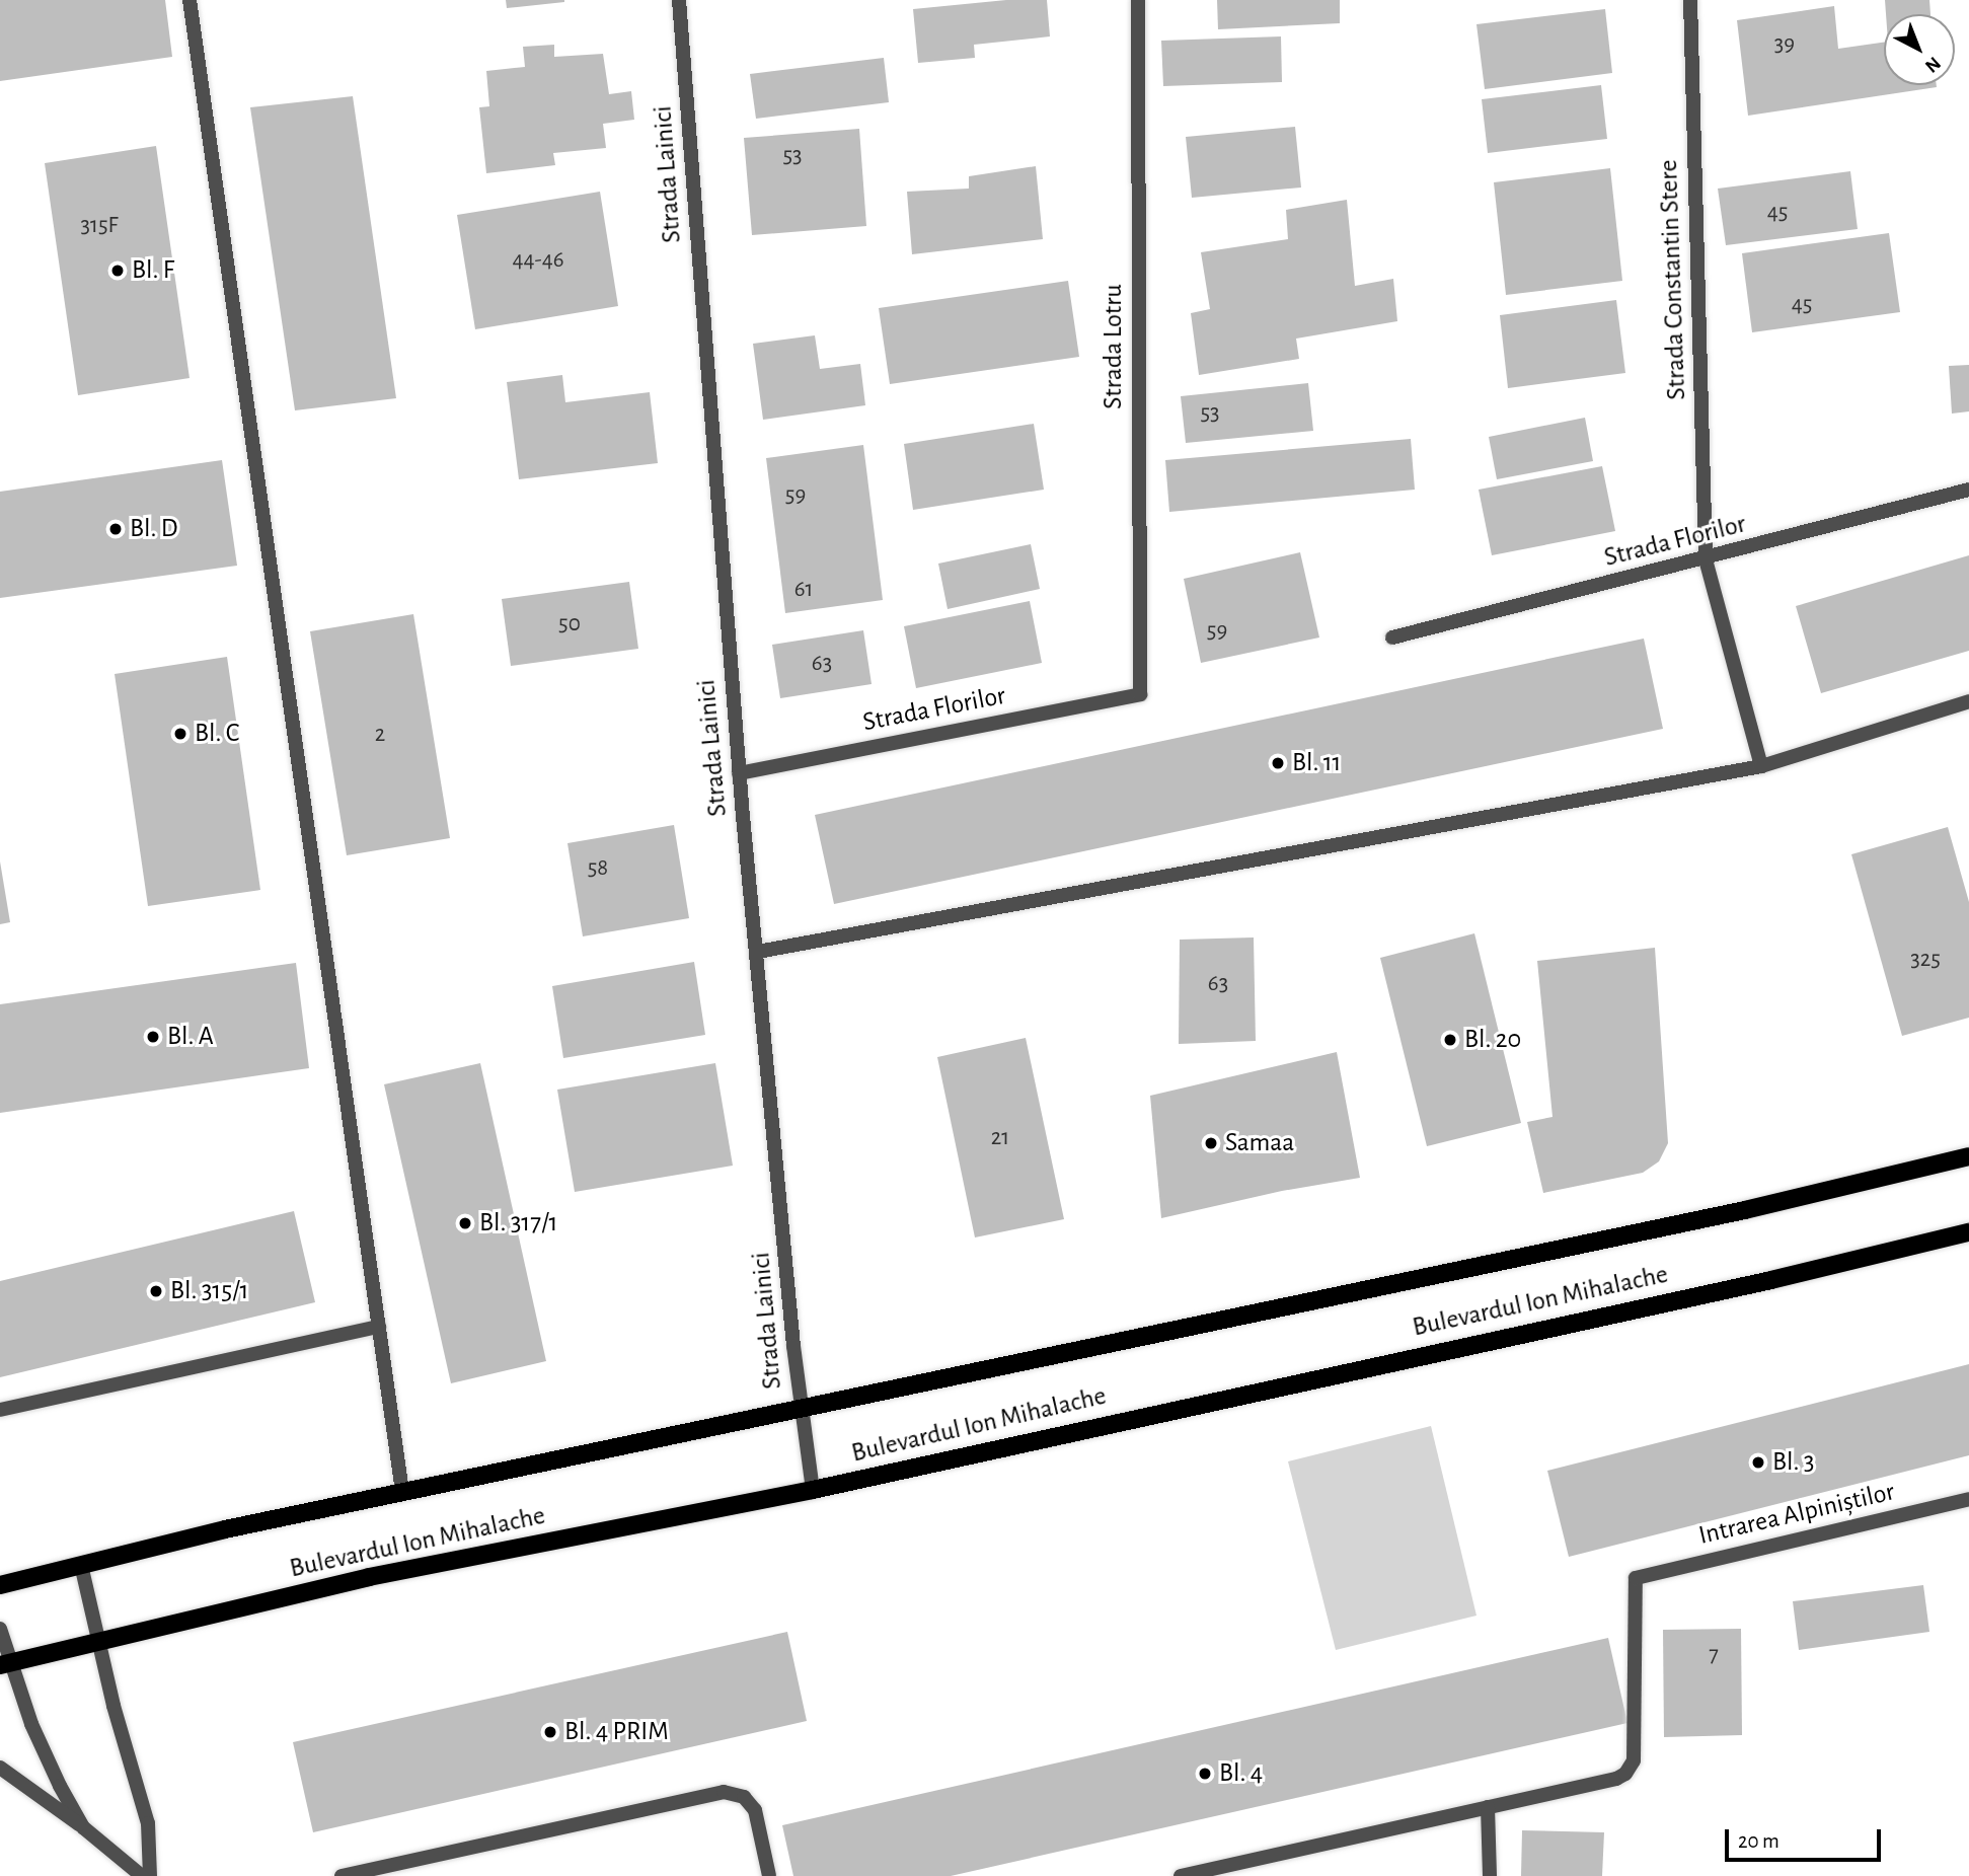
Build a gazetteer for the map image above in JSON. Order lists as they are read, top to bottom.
{
  "streets": {
    "main road": ["Bulevardul Ion Mihalache"],
    "street": [
      "Strada Lainici",
      "Strada Constantin Stere",
      "Strada Lotru",
      "Strada Florilor",
      "Intrarea Alpiniștilor"
    ]
  },
  "crossings": [
    ["Strada Lainici", "Strada Florilor"],
    ["Strada Lainici", "Bulevardul Ion Mihalache"],
    ["Strada Constantin Stere", "Strada Florilor"],
    ["Strada Lotru", "Strada Florilor"]
  ],
  "places": [
    "Bl. F",
    "Bl. D",
    "Bl. C",
    "Bl. 11",
    "Bl. A",
    "Bl. 20",
    "Samaa",
    "Bl. 317/1",
    "Bl. 315/1",
    "Bl. 3",
    "Bl. 4 PRIM",
    "Bl. 4"
  ],
  "house_numbers": [
    "39",
    "53",
    "45",
    "315F",
    "44-46",
    "45",
    "53",
    "59",
    "61",
    "50",
    "59",
    "63",
    "2",
    "58",
    "325",
    "63",
    "21",
    "7"
  ],
  "scale_bar": "20 m",
  "north": "bottom right"
}
